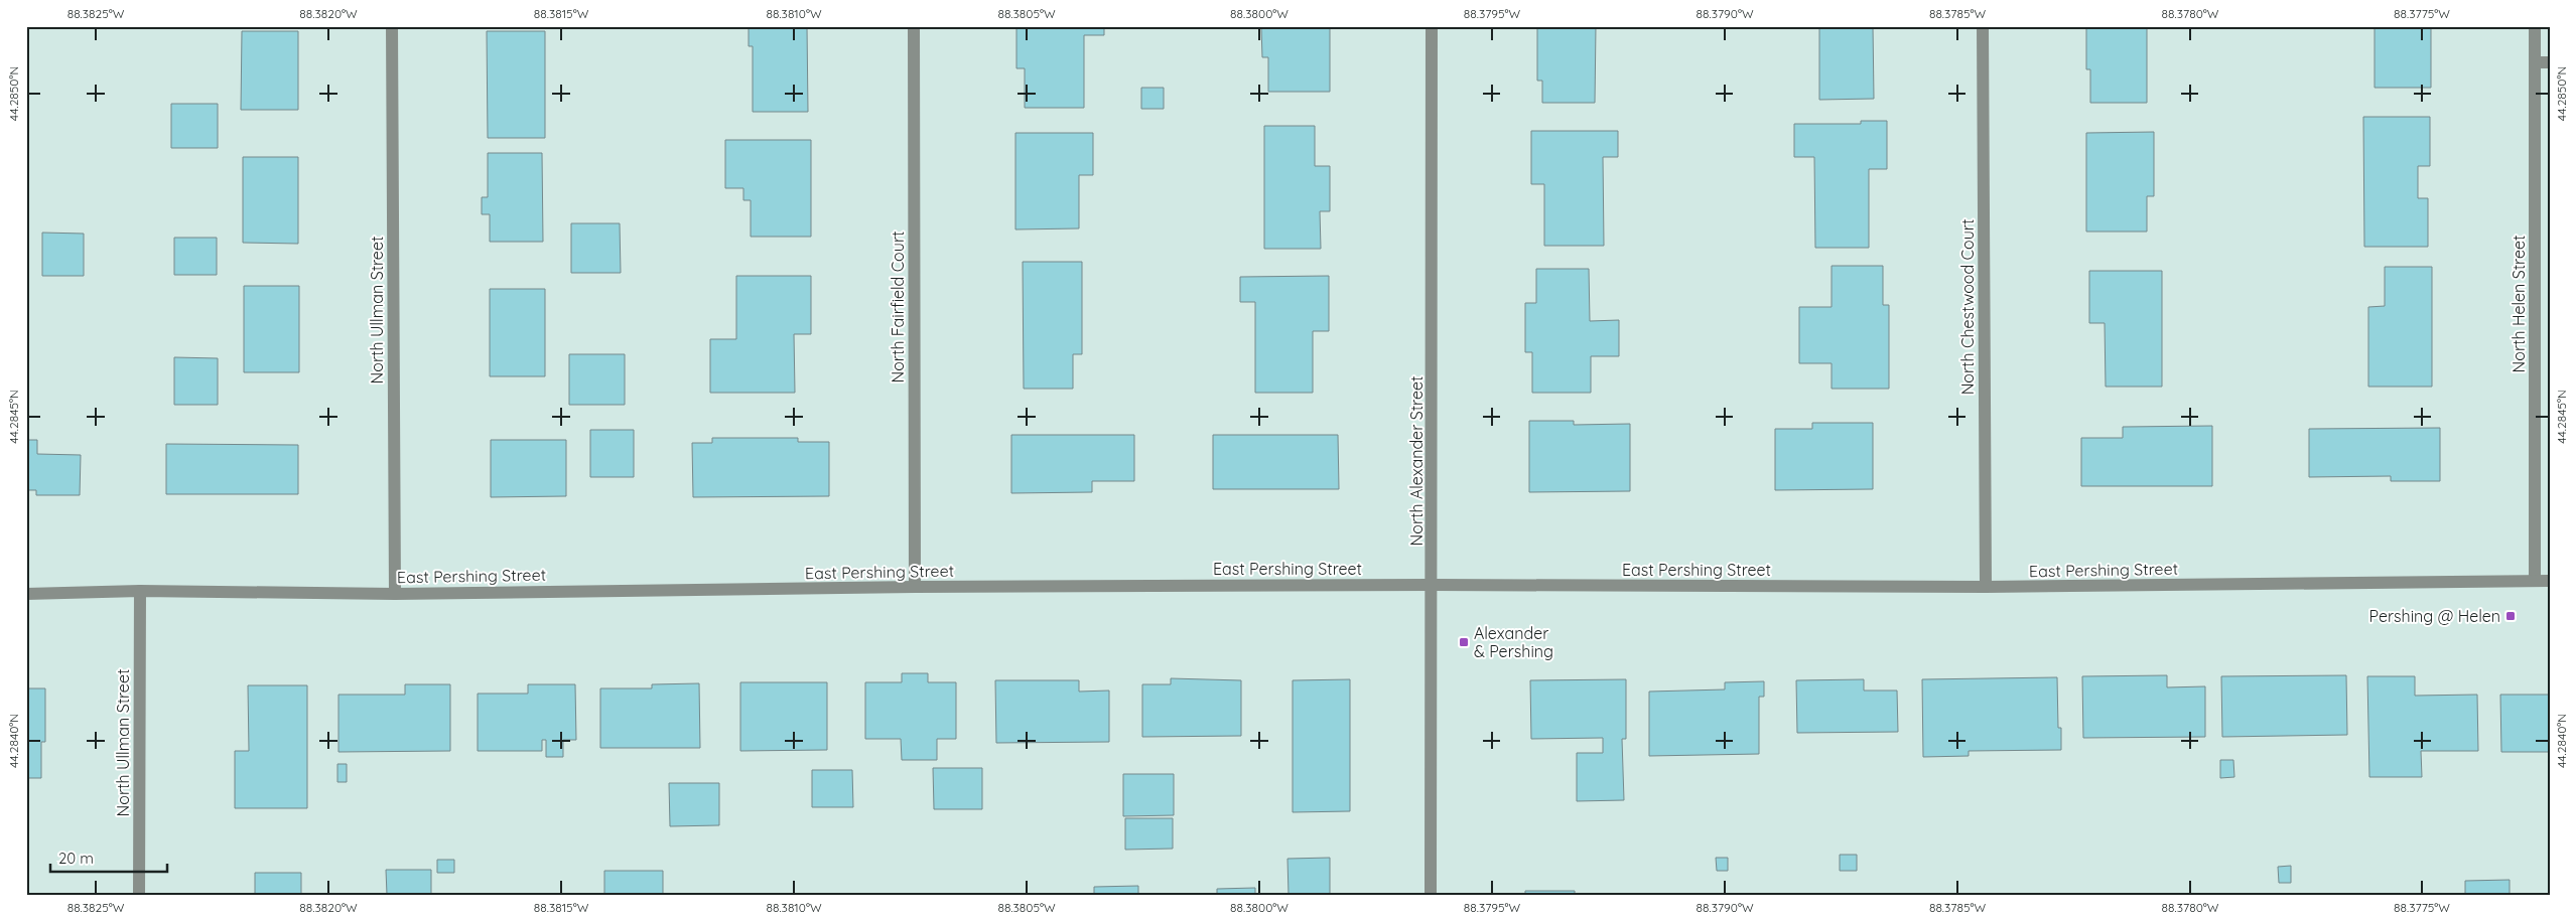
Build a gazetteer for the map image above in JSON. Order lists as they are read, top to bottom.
{
  "streets": {
    "street": [
      "North Helen Street",
      "North Fairfield Court",
      "North Chestwood Court",
      "North Ullman Street",
      "North Alexander Street",
      "East Pershing Street"
    ]
  },
  "crossings": [
    ["North Helen Street", "East Pershing Street"],
    ["North Fairfield Court", "East Pershing Street"],
    ["North Chestwood Court", "East Pershing Street"],
    ["North Ullman Street", "East Pershing Street"],
    ["North Alexander Street", "East Pershing Street"]
  ],
  "places": {
    "transit": ["Pershing @ Helen", "Alexander & Pershing"]
  },
  "scale_bar": "20 m",
  "coordinates": [
    "88.3825°W",
    "88.3820°W",
    "88.3815°W",
    "88.3810°W",
    "88.3805°W",
    "88.3800°W",
    "88.3795°W",
    "88.3790°W",
    "88.3785°W",
    "88.3780°W",
    "88.3775°W",
    "44.2850°N",
    "44.2845°N",
    "44.2840°N"
  ]
}
